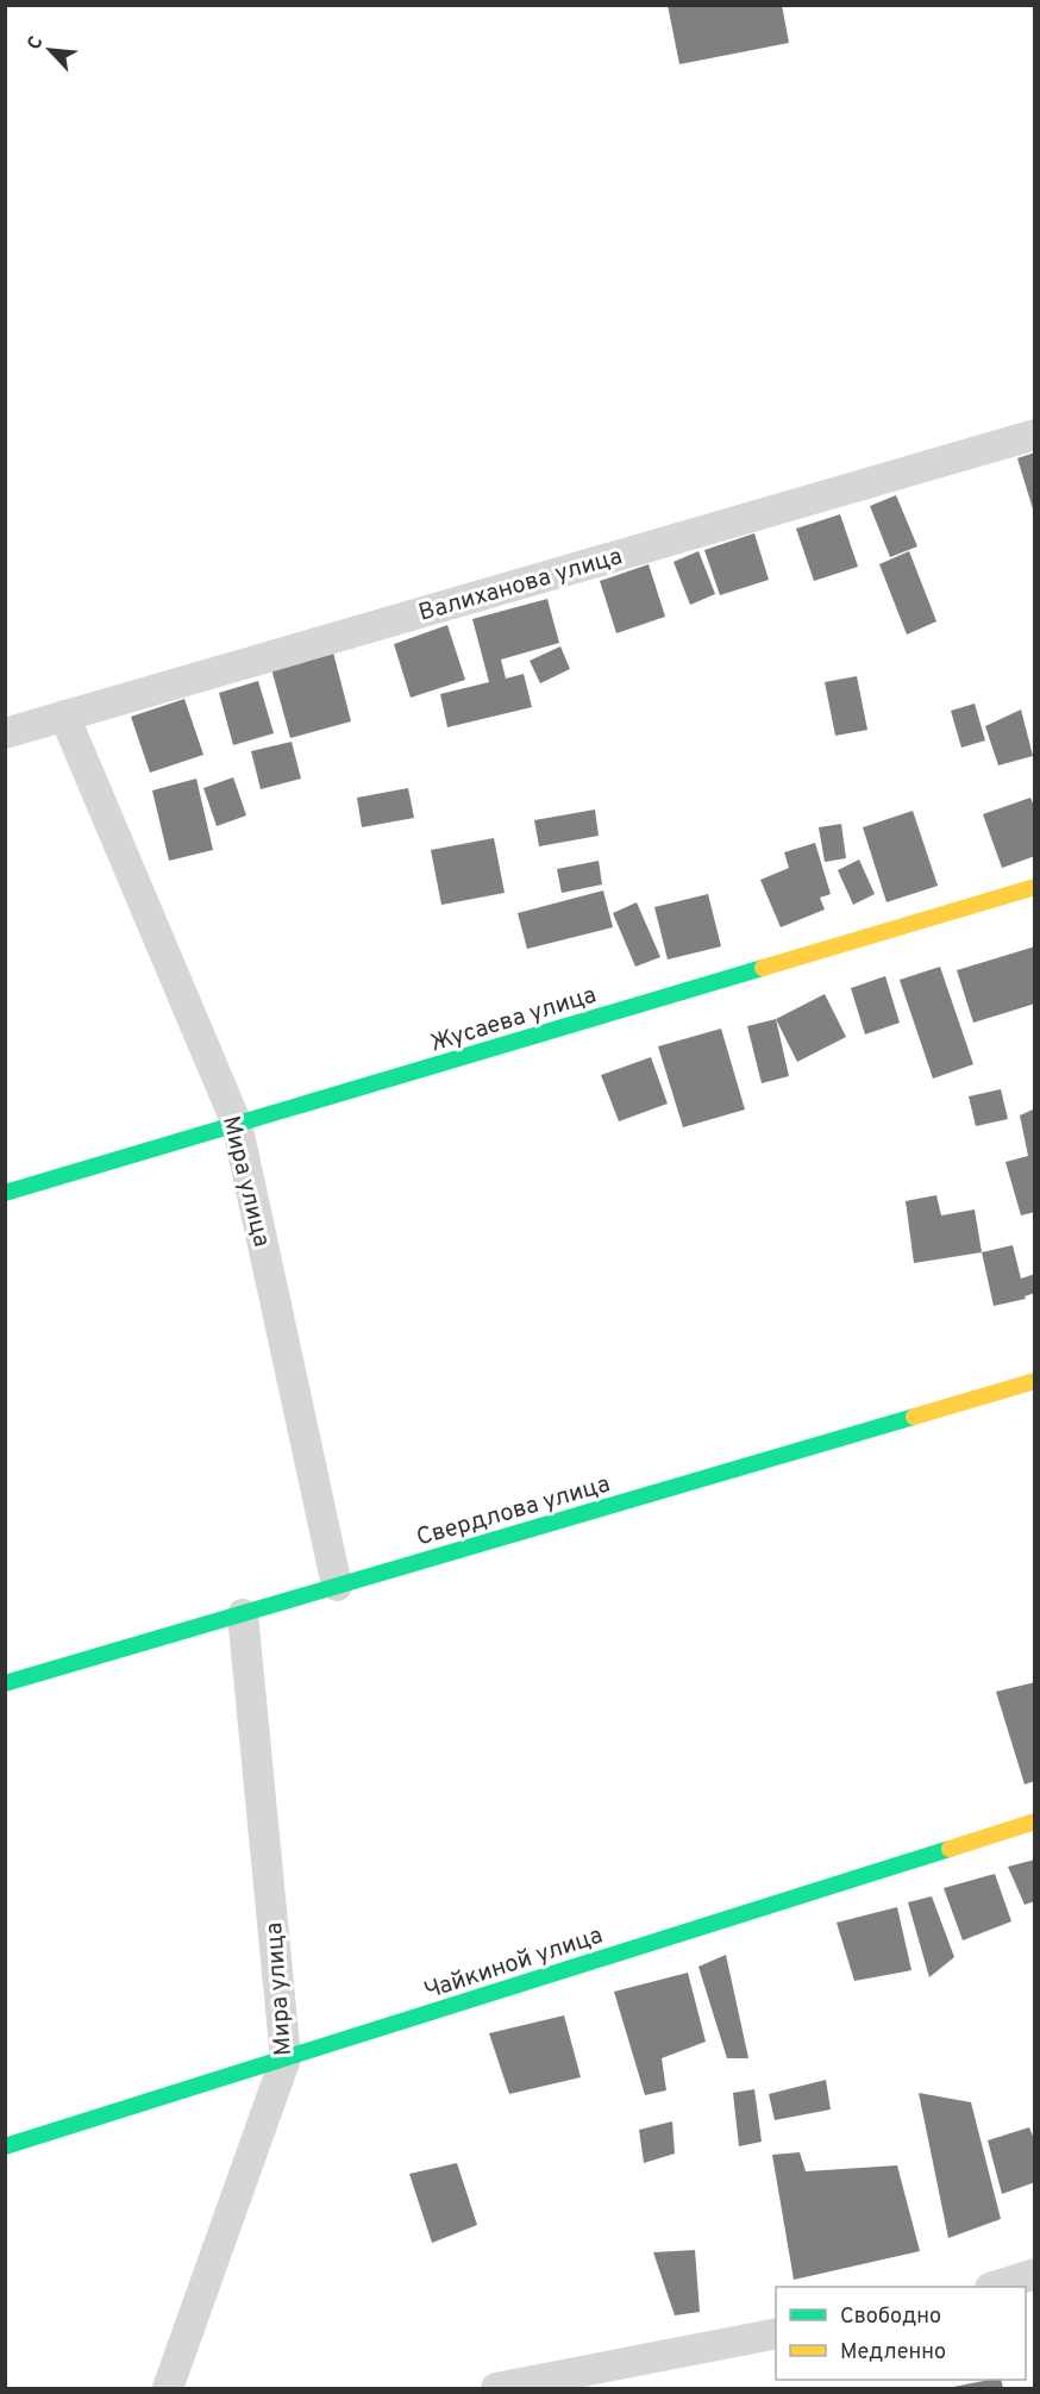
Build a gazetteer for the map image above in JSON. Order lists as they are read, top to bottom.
{
  "streets": {
    "street": [
      "Валиханова улица",
      "Жусаева улица",
      "Мира улица",
      "Свердлова улица",
      "Чайкиной улица"
    ]
  },
  "crossings": [
    ["Валиханова улица", "Мира улица"],
    ["Жусаева улица", "Мира улица"],
    ["Мира улица", "Свердлова улица"],
    ["Мира улица", "Чайкиной улица"]
  ],
  "legend": ["Свободно", "Медленно"],
  "north": "top left"
}
